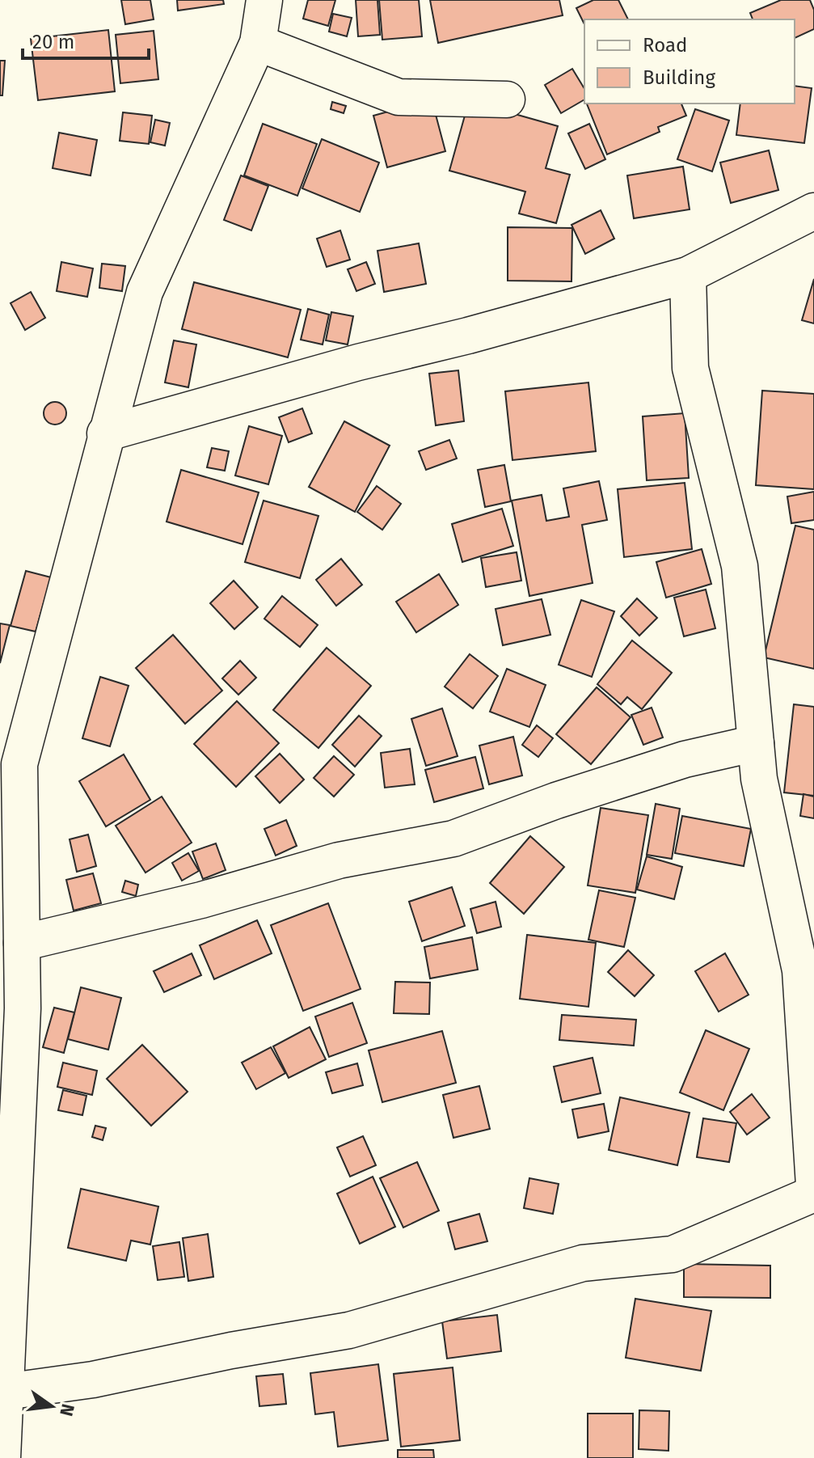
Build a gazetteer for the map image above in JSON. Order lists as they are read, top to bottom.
{
  "legend": ["Road", "Building"],
  "scale_bar": "20 m",
  "north": "right"
}
